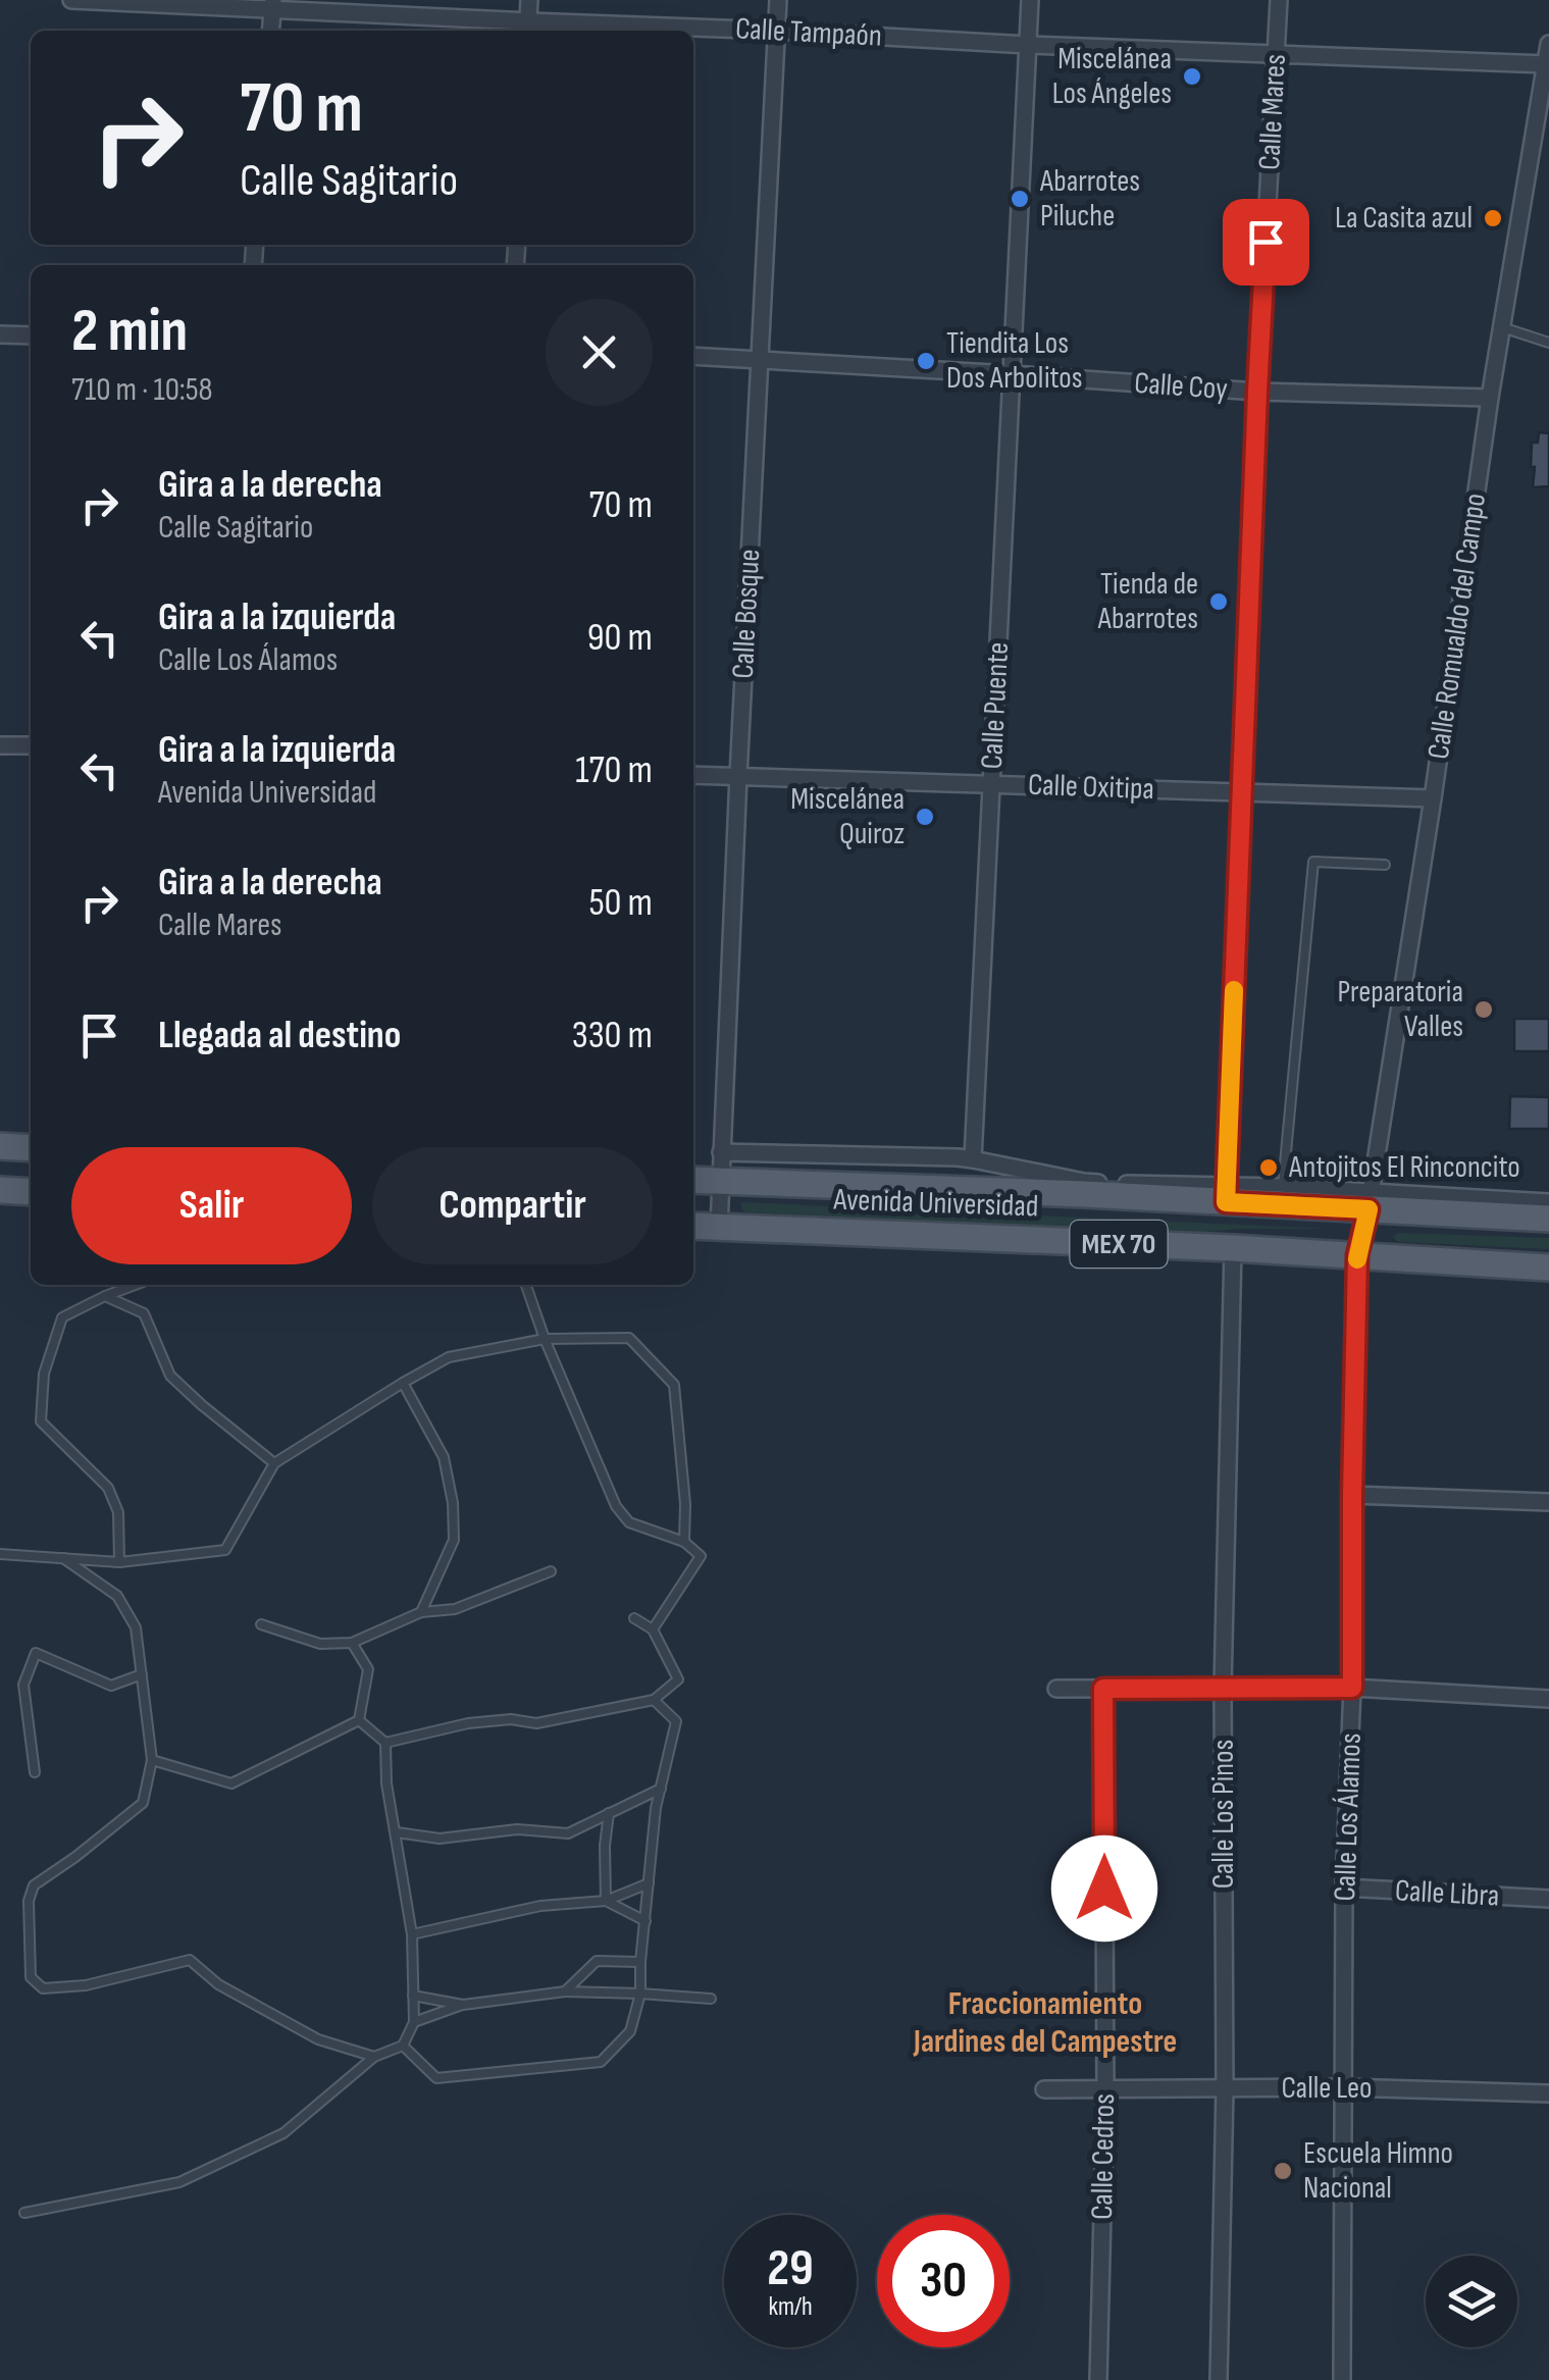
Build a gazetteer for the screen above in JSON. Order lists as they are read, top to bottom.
{
  "streets": {
    "main road": ["Avenida Universidad", "MEX 70"],
    "street": [
      "Calle Tampaón",
      "Calle Mares",
      "Calle Coy",
      "Calle Bosque",
      "Calle Romualdo del Campo",
      "Calle Puente",
      "Calle Oxitipa",
      "Calle Los Pinos",
      "Calle Los Álamos",
      "Calle Libra",
      "Calle Leo",
      "Calle Cedros"
    ]
  },
  "crossings": [
    ["Calle Tampaón", "Calle Mares"],
    ["Calle Tampaón", "Calle Bosque"],
    ["Calle Tampaón", "Calle Romualdo del Campo"],
    ["Calle Tampaón", "Calle Puente"],
    ["Calle Mares", "Calle Coy"],
    ["Calle Mares", "Calle Oxitipa"],
    ["Calle Mares", "Avenida Universidad"],
    ["Calle Coy", "Calle Bosque"],
    ["Calle Coy", "Calle Romualdo del Campo"],
    ["Calle Coy", "Calle Puente"],
    ["Calle Bosque", "Calle Oxitipa"],
    ["Calle Bosque", "Avenida Universidad"],
    ["Calle Romualdo del Campo", "Calle Oxitipa"],
    ["Calle Romualdo del Campo", "Avenida Universidad"],
    ["Calle Romualdo del Campo", "Calle Los Álamos"],
    ["Calle Puente", "Calle Oxitipa"],
    ["Avenida Universidad", "Calle Los Pinos"],
    ["Avenida Universidad", "Calle Los Álamos"],
    ["Calle Los Pinos", "Calle Leo"],
    ["Calle Los Álamos", "Calle Libra"],
    ["Calle Los Álamos", "Calle Leo"],
    ["Calle Leo", "Calle Cedros"]
  ],
  "districts": ["Fraccionamiento Jardines del Campestre"],
  "places": [
    "Miscelánea Los Ángeles",
    "Abarrotes Piluche",
    "La Casita azul",
    "Tiendita Los Dos Arbolitos",
    "Tienda de Abarrotes",
    "Miscelánea Quiroz",
    "Preparatoria Valles",
    "Antojitos El Rinconcito",
    "Escuela Himno Nacional"
  ],
  "page": {
    "turn": ["70 m", "Calle Sagitario"],
    "heading": ["2 min", "710 m · 10:58"],
    "list": [
      {
        "name": "Gira a la derecha",
        "note": "Calle Sagitario",
        "value": "70 m"
      },
      {
        "name": "Gira a la izquierda",
        "note": "Calle Los Álamos",
        "value": "90 m"
      },
      {
        "name": "Gira a la izquierda",
        "note": "Avenida Universidad",
        "value": "170 m"
      },
      {
        "name": "Gira a la derecha",
        "note": "Calle Mares",
        "value": "50 m"
      },
      {
        "name": "Llegada al destino",
        "value": "330 m"
      }
    ],
    "buttons": ["Salir", "Compartir"],
    "speed": "29 km/h",
    "limit": "30"
  }
}
